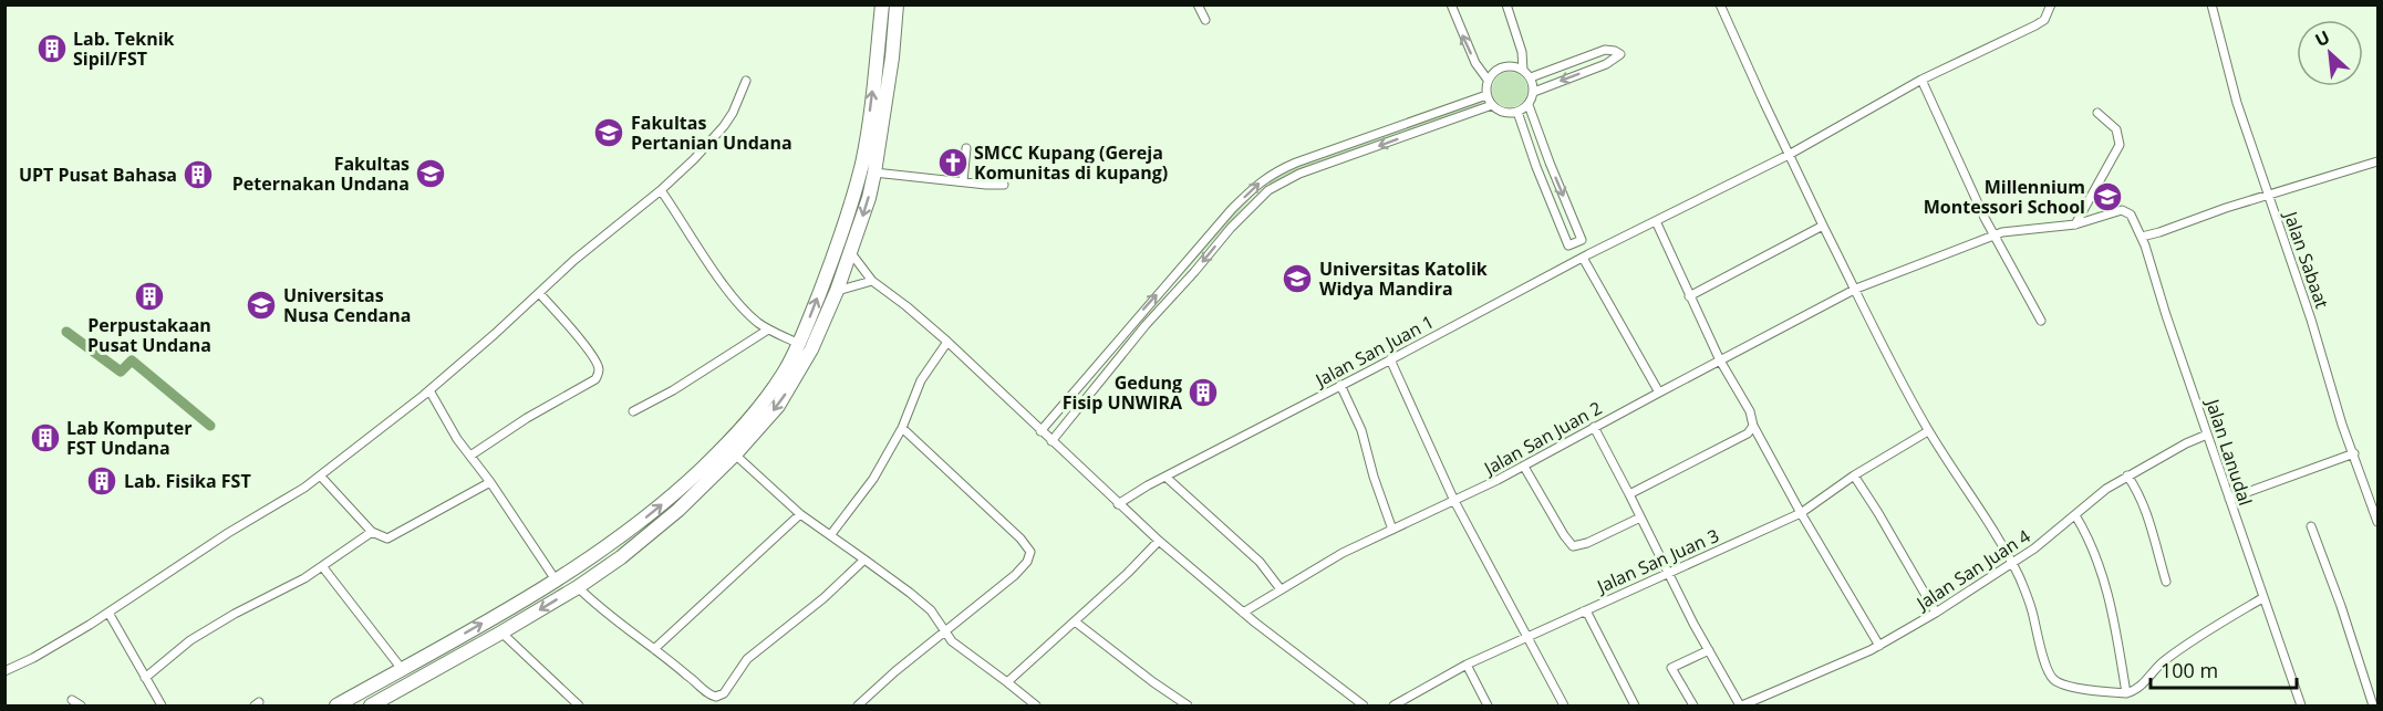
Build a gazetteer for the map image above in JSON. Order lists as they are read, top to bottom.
{
  "streets": {
    "street": [
      "Jalan Sabaat",
      "Jalan San Juan 1",
      "Jalan San Juan 2",
      "Jalan Lanudal",
      "Jalan San Juan 3",
      "Jalan San Juan 4"
    ]
  },
  "crossings": [
    ["Jalan San Juan 2", "Jalan Lanudal"],
    ["Jalan Lanudal", "Jalan San Juan 4"]
  ],
  "places": {
    "building": [
      "Lab. Teknik Sipil/FST",
      "UPT Pusat Bahasa",
      "Perpustakaan Pusat Undana",
      "Gedung Fisip UNWIRA",
      "Lab Komputer FST Undana",
      "Lab. Fisika FST"
    ],
    "school or university": [
      "Fakultas Pertanian Undana",
      "Fakultas Peternakan Undana",
      "Millennium Montessori School",
      "Universitas Katolik Widya Mandira",
      "Universitas Nusa Cendana"
    ],
    "church": ["SMCC Kupang (Gereja Komunitas di kupang)"]
  },
  "scale_bar": "100 m",
  "north": "top left"
}
